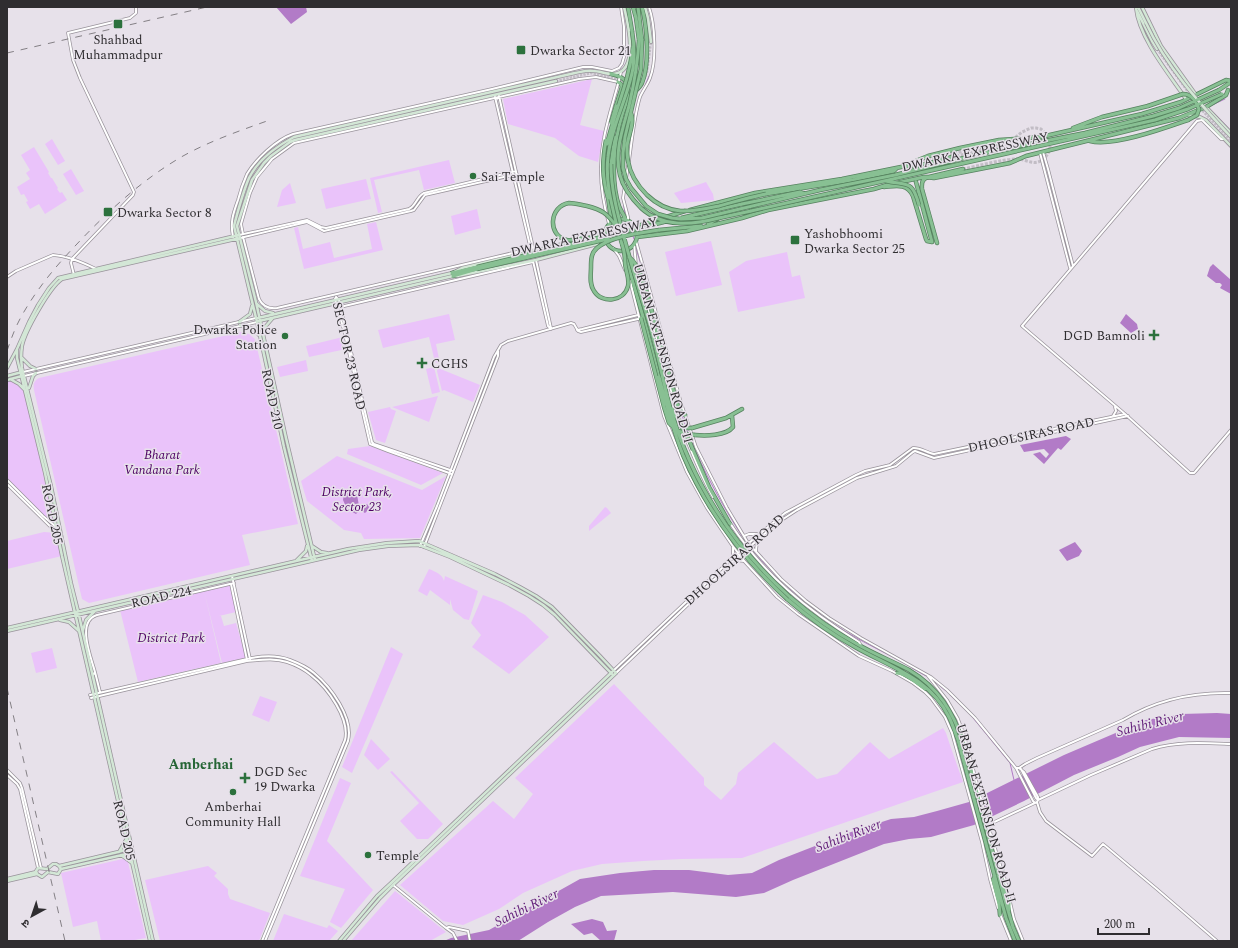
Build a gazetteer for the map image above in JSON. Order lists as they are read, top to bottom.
{
  "streets": {
    "highway": ["DWARKA EXPRESSWAY", "URBAN EXTENSION ROAD-II"],
    "main road": ["ROAD 210", "ROAD 205", "ROAD 224"],
    "street": ["SECTOR 23 ROAD", "DHOOLSIRAS ROAD"]
  },
  "crossings": [
    ["ROAD 210", "ROAD 205"],
    ["ROAD 210", "ROAD 224"],
    ["ROAD 205", "ROAD 224"]
  ],
  "districts": ["Amberhai"],
  "water": ["Sahibi River"],
  "parks": ["Bharat Vandana Park", "District Park, Sector 23", "District Park"],
  "places": {
    "transit": [
      "Shahbad Muhammadpur",
      "Dwarka Sector 21",
      "Dwarka Sector 8",
      "Yashobhoomi Dwarka Sector 25"
    ],
    "other": [
      "Sai Temple",
      "Dwarka Police Station",
      "Amberhai Community Hall",
      "Temple"
    ],
    "health": ["DGD Bamnoli", "CGHS", "DGD Sec 19 Dwarka"]
  },
  "scale_bar": "200 m",
  "north": "bottom left"
}
